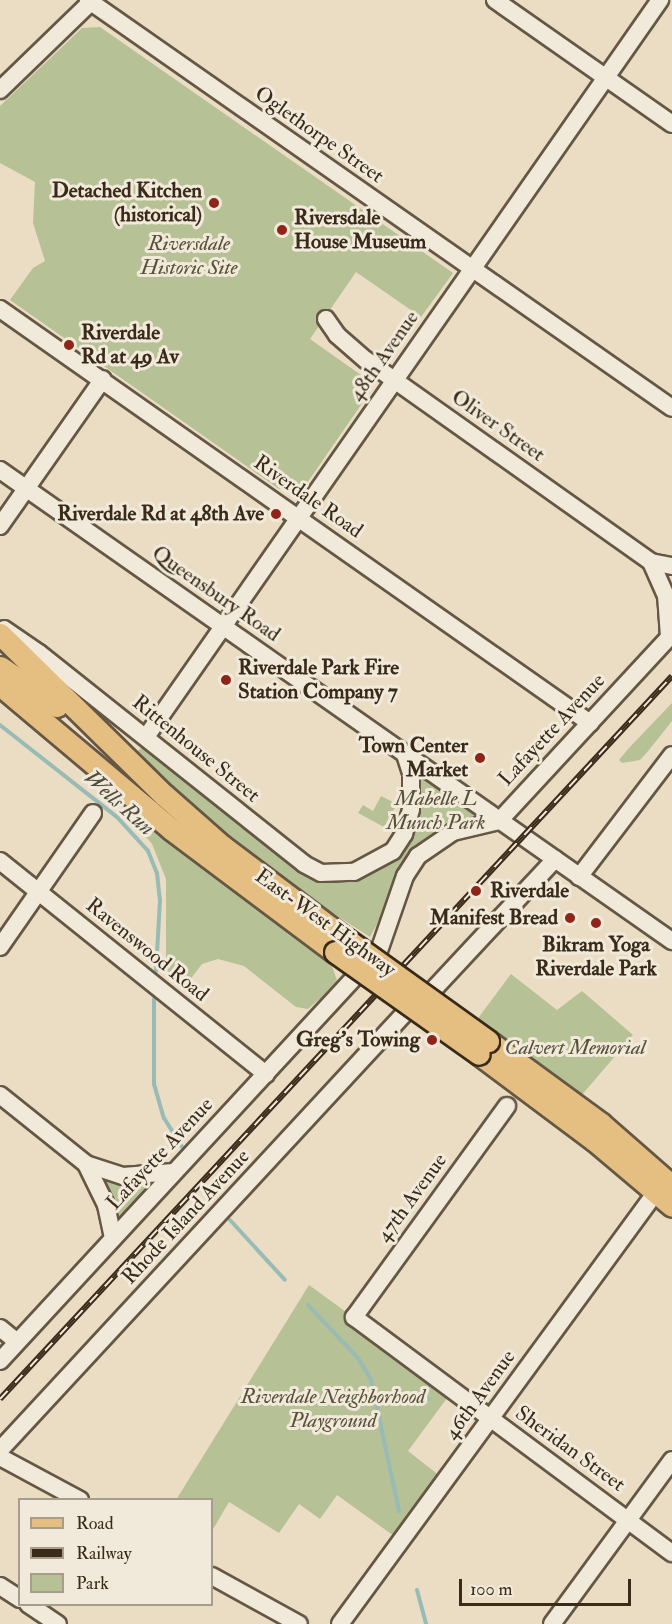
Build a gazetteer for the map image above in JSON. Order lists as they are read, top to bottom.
{
  "streets": {
    "main road": ["East-West Highway"],
    "street": [
      "Oglethorpe Street",
      "48th Avenue",
      "Oliver Street",
      "Riverdale Road",
      "Queensbury Road",
      "Lafayette Avenue",
      "Rittenhouse Street",
      "Ravenswood Road",
      "47th Avenue",
      "Rhode Island Avenue",
      "46th Avenue",
      "Sheridan Street"
    ]
  },
  "crossings": [
    ["Oglethorpe Street", "48th Avenue"],
    ["48th Avenue", "Oliver Street"],
    ["48th Avenue", "Riverdale Road"],
    ["48th Avenue", "Queensbury Road"],
    ["48th Avenue", "Rittenhouse Street"],
    ["Riverdale Road", "Lafayette Avenue"],
    ["Queensbury Road", "Lafayette Avenue"],
    ["Lafayette Avenue", "Ravenswood Road"],
    ["East-West Highway", "46th Avenue"],
    ["47th Avenue", "Sheridan Street"],
    ["46th Avenue", "Sheridan Street"]
  ],
  "water": ["Wells Run"],
  "parks": [
    "Riversdale Historic Site",
    "Mabelle L Munch Park",
    "Calvert Memorial",
    "Riverdale Neighborhood Playground"
  ],
  "places": [
    "Detached Kitchen (historical)",
    "Riversdale House Museum",
    "Riverdale Rd at 49 Av",
    "Riverdale Rd at 48th Ave",
    "Riverdale Park Fire Station Company 7",
    "Town Center Market",
    "Riverdale",
    "Manifest Bread",
    "Bikram Yoga Riverdale Park",
    "Greg's Towing"
  ],
  "legend": ["Road", "Railway", "Park"],
  "scale_bar": "100 m"
}
